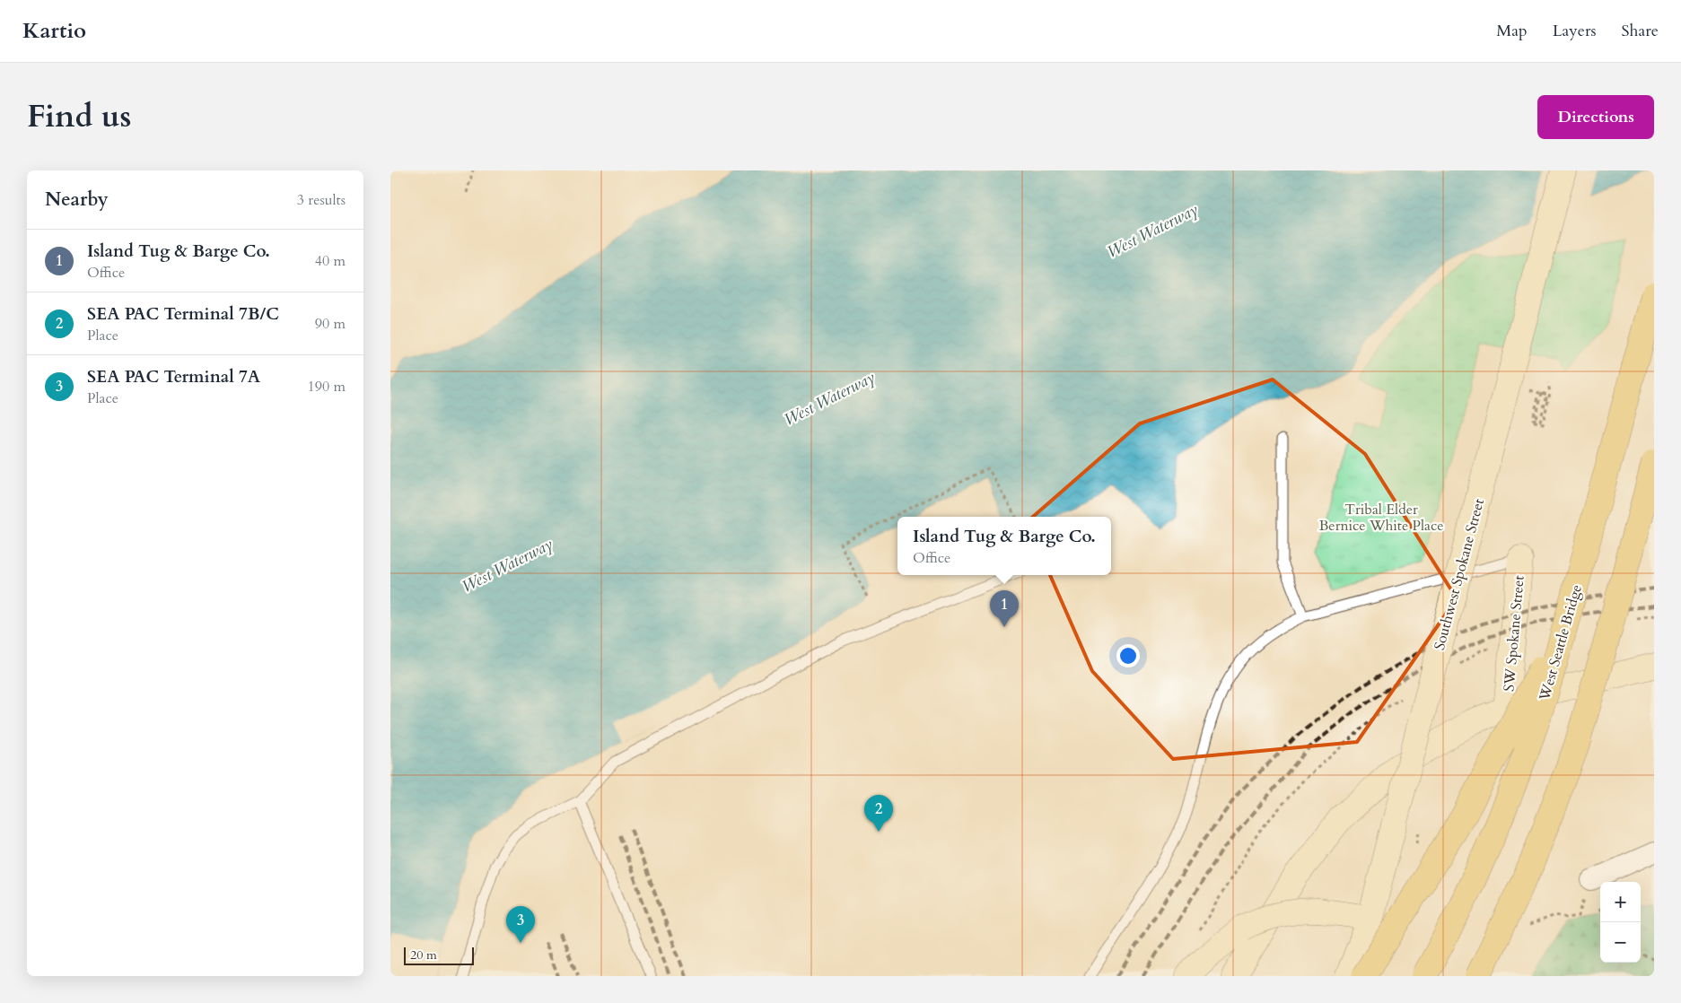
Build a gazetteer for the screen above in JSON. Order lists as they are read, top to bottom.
{
  "streets": {
    "highway": ["West Seattle Bridge"],
    "main road": ["Southwest Spokane Street", "SW Spokane Street"]
  },
  "water": ["West Waterway"],
  "parks": ["Tribal Elder Bernice White Place"],
  "scale_bar": "20 m",
  "page": {
    "header": "Kartio",
    "nav": ["Map", "Layers", "Share"],
    "title": "Find us",
    "buttons": "Directions",
    "heading": ["Nearby", "3 results"],
    "list": [
      {
        "mark": "1",
        "name": "Island Tug & Barge Co.",
        "note": "Office",
        "value": "40 m"
      },
      {
        "mark": "2",
        "name": "SEA PAC Terminal 7B/C",
        "note": "Place",
        "value": "90 m"
      },
      {
        "mark": "3",
        "name": "SEA PAC Terminal 7A",
        "note": "Place",
        "value": "190 m"
      }
    ],
    "popup": ["Island Tug & Barge Co.", "Office"],
    "pins": ["1", "2", "3"],
    "map_buttons": ["+", "−"],
    "scale": "20 m"
  }
}
